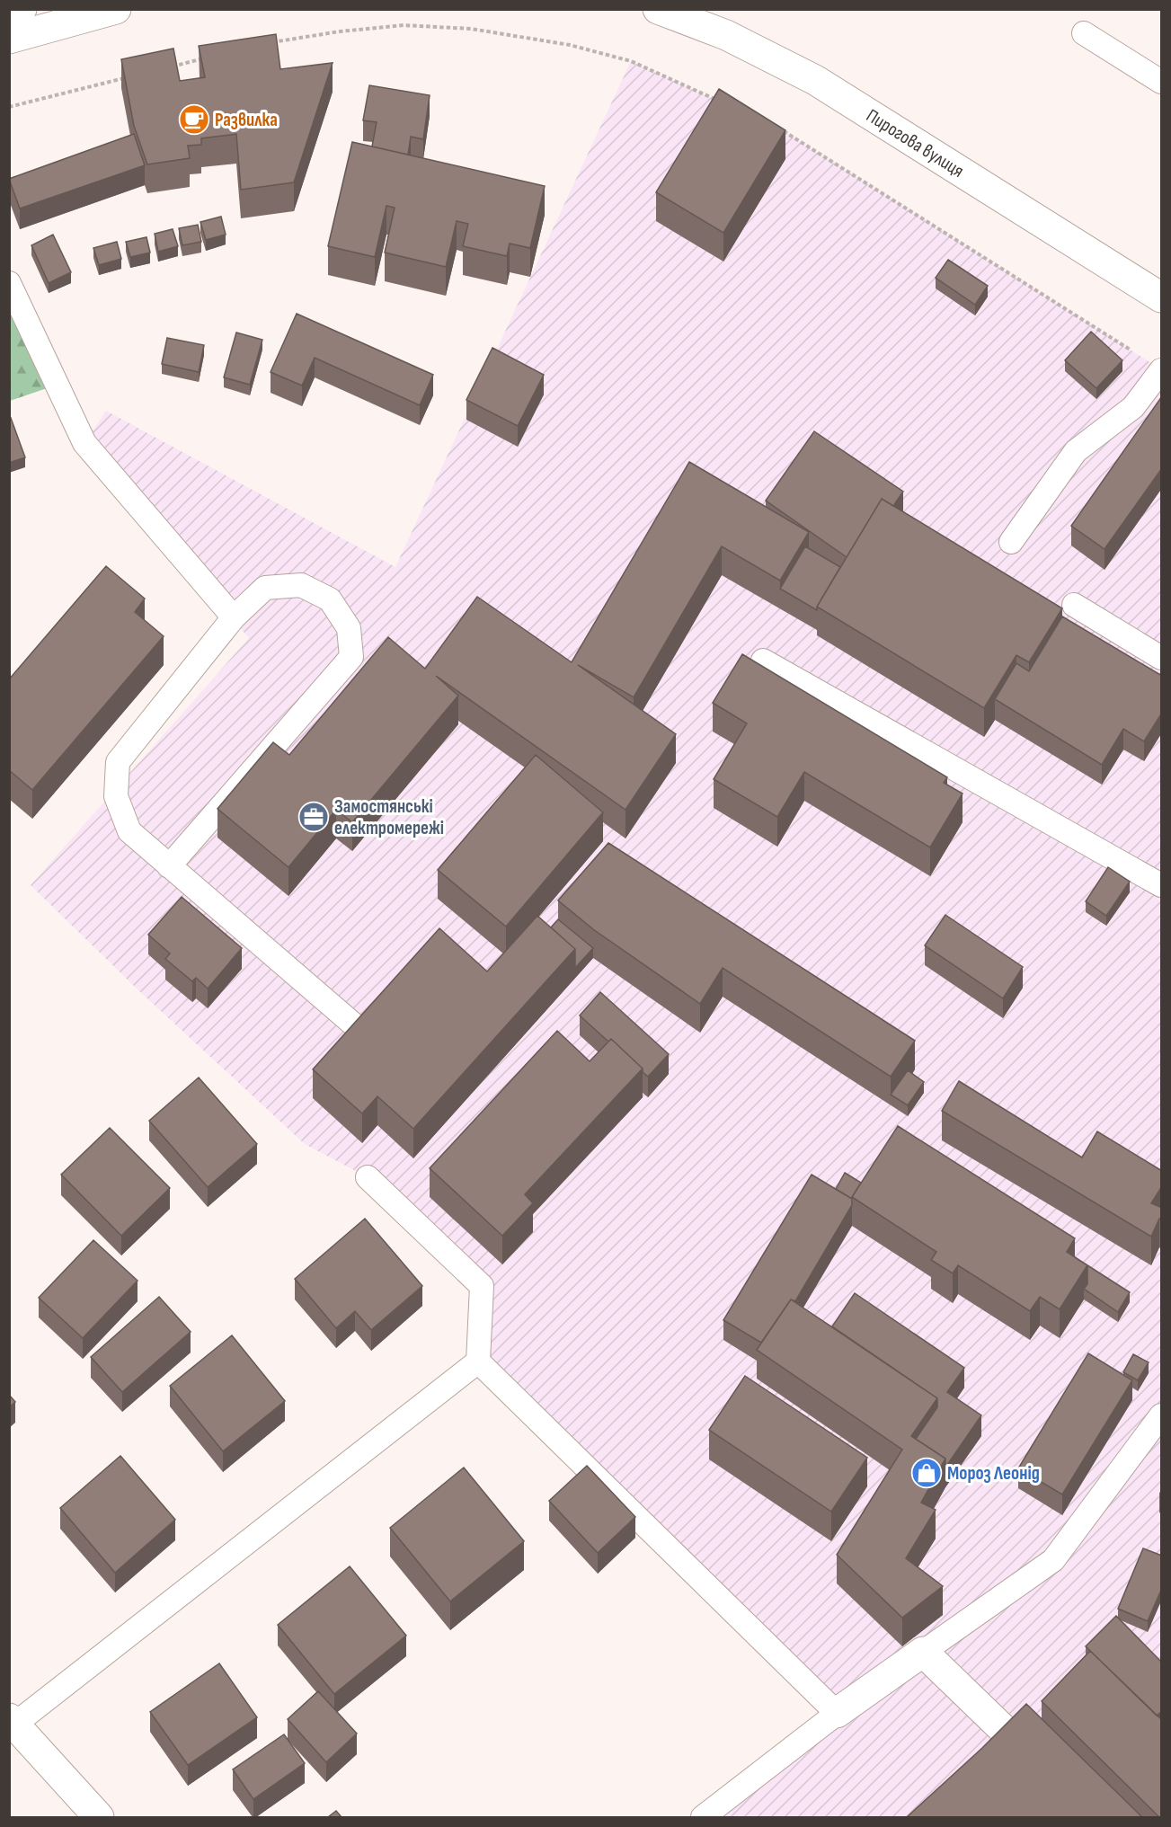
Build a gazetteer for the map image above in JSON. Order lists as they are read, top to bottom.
{
  "streets": {
    "main road": ["Пирогова вулиця"]
  },
  "places": {
    "cafe": ["Развилка"],
    "office": ["Замостянські електромережі"],
    "shop": ["Мороз Леонід"]
  }
}
